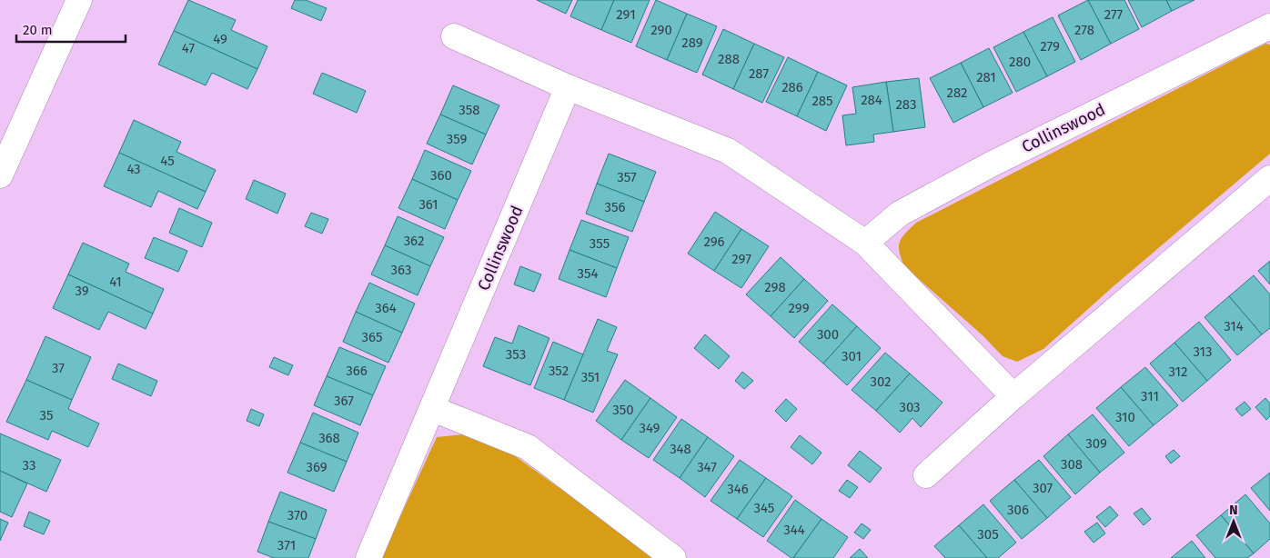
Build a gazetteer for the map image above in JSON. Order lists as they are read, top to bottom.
{
  "streets": {
    "street": ["Collinswood"]
  },
  "house_numbers": [
    "291",
    "277",
    "290",
    "278",
    "49",
    "289",
    "279",
    "47",
    "288",
    "280",
    "287",
    "281",
    "286",
    "282",
    "284",
    "285",
    "283",
    "358",
    "359",
    "45",
    "43",
    "360",
    "357",
    "361",
    "356",
    "362",
    "296",
    "355",
    "297",
    "363",
    "354",
    "41",
    "298",
    "39",
    "364",
    "299",
    "314",
    "300",
    "365",
    "313",
    "353",
    "301",
    "37",
    "366",
    "352",
    "312",
    "351",
    "302",
    "311",
    "367",
    "303",
    "350",
    "35",
    "310",
    "349",
    "368",
    "309",
    "348",
    "308",
    "33",
    "369",
    "347",
    "307",
    "346",
    "345",
    "306",
    "370",
    "344",
    "305",
    "371"
  ],
  "scale_bar": "20 m",
  "north": "top"
}
